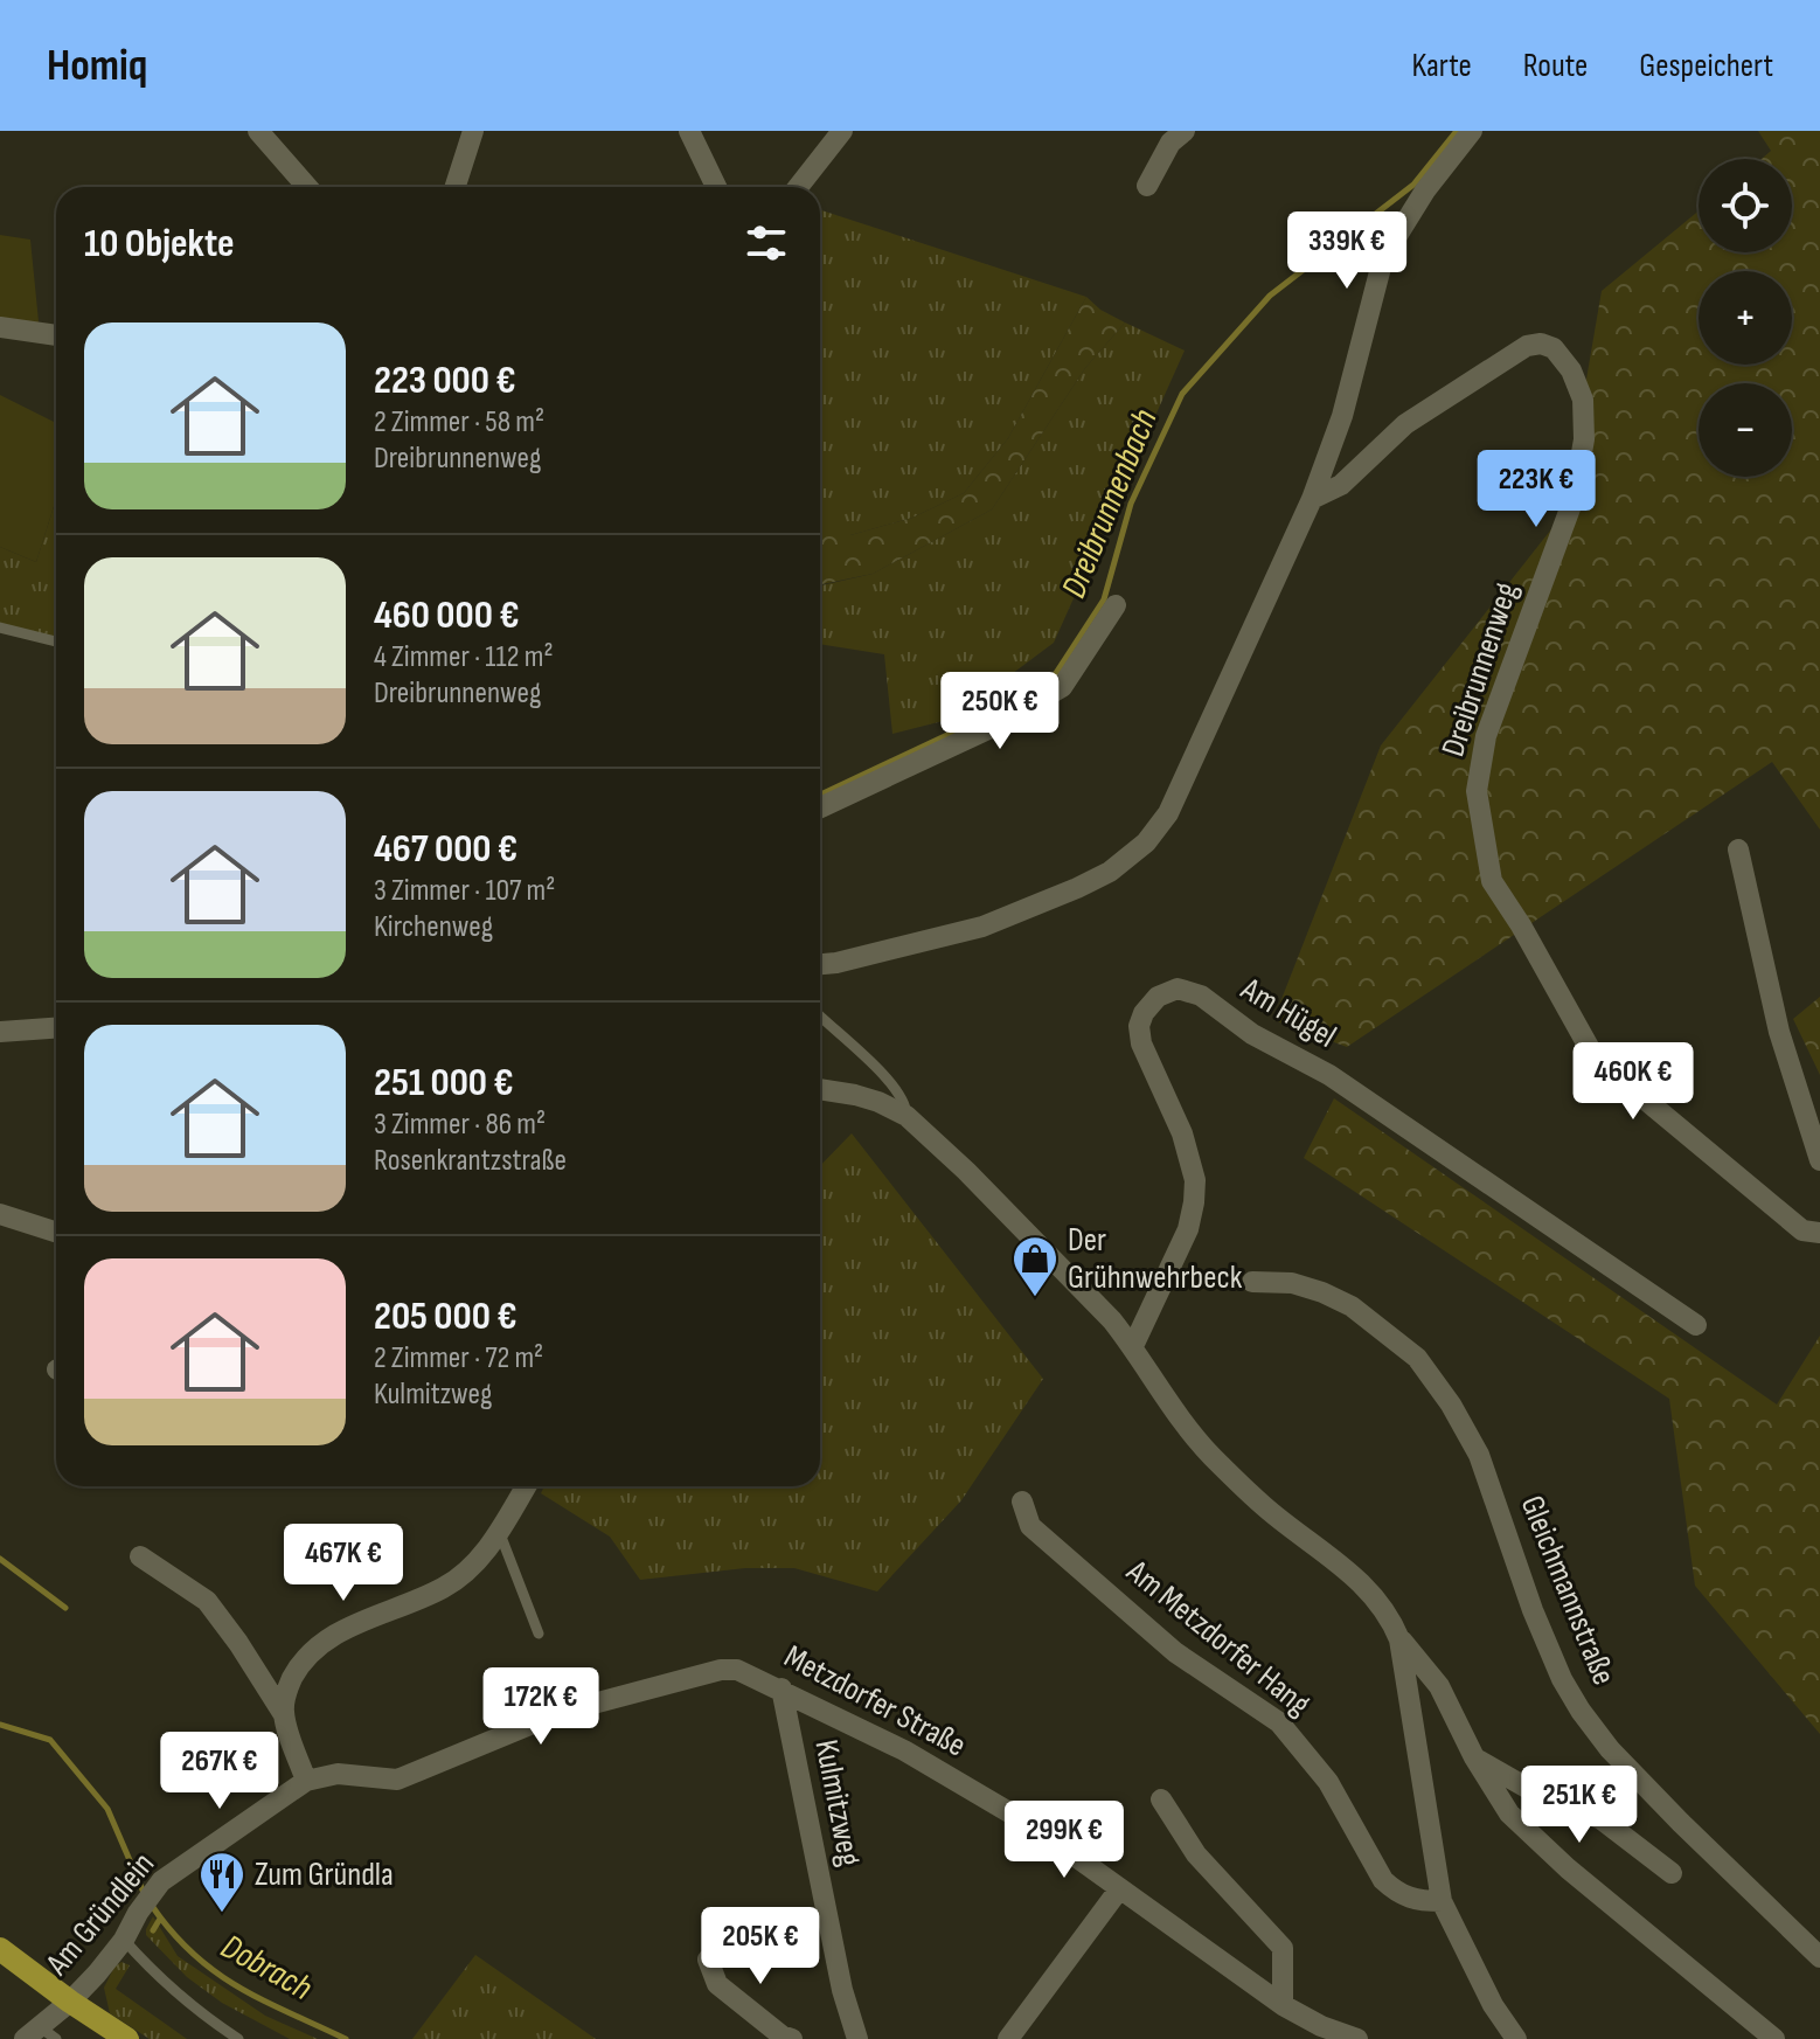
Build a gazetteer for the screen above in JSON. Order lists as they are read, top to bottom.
{
  "streets": {
    "street": [
      "Dreibrunnenweg",
      "Am Hügel",
      "Gleichmannstraße",
      "Am Metzdorfer Hang",
      "Metzdorfer Straße",
      "Kulmitzweg",
      "Am Gründlein"
    ]
  },
  "crossings": [
    ["Metzdorfer Straße", "Kulmitzweg"],
    ["Metzdorfer Straße", "Am Gründlein"]
  ],
  "water": ["Dreibrunnenbach", "Dobrach"],
  "places": {
    "shop": ["Der Grühnwehrbeck"],
    "restaurant": ["Zum Gründla"]
  },
  "page": {
    "header": "Homiq",
    "nav": ["Karte", "Route", "Gespeichert"],
    "map_buttons": ["+", "−"],
    "heading": "10 Objekte",
    "price": [
      "339K €",
      "223K €",
      "250K €",
      "460K €",
      "467K €",
      "172K €",
      "267K €",
      "251K €",
      "299K €",
      "205K €"
    ],
    "list": [
      {
        "name": "223 000 €",
        "note": "2 Zimmer · 58 m² · Dreibrunnenweg"
      },
      {
        "name": "460 000 €",
        "note": "4 Zimmer · 112 m² · Dreibrunnenweg"
      },
      {
        "name": "467 000 €",
        "note": "3 Zimmer · 107 m² · Kirchenweg"
      },
      {
        "name": "251 000 €",
        "note": "3 Zimmer · 86 m² · Rosenkrantzstraße"
      },
      {
        "name": "205 000 €",
        "note": "2 Zimmer · 72 m² · Kulmitzweg"
      }
    ]
  }
}
